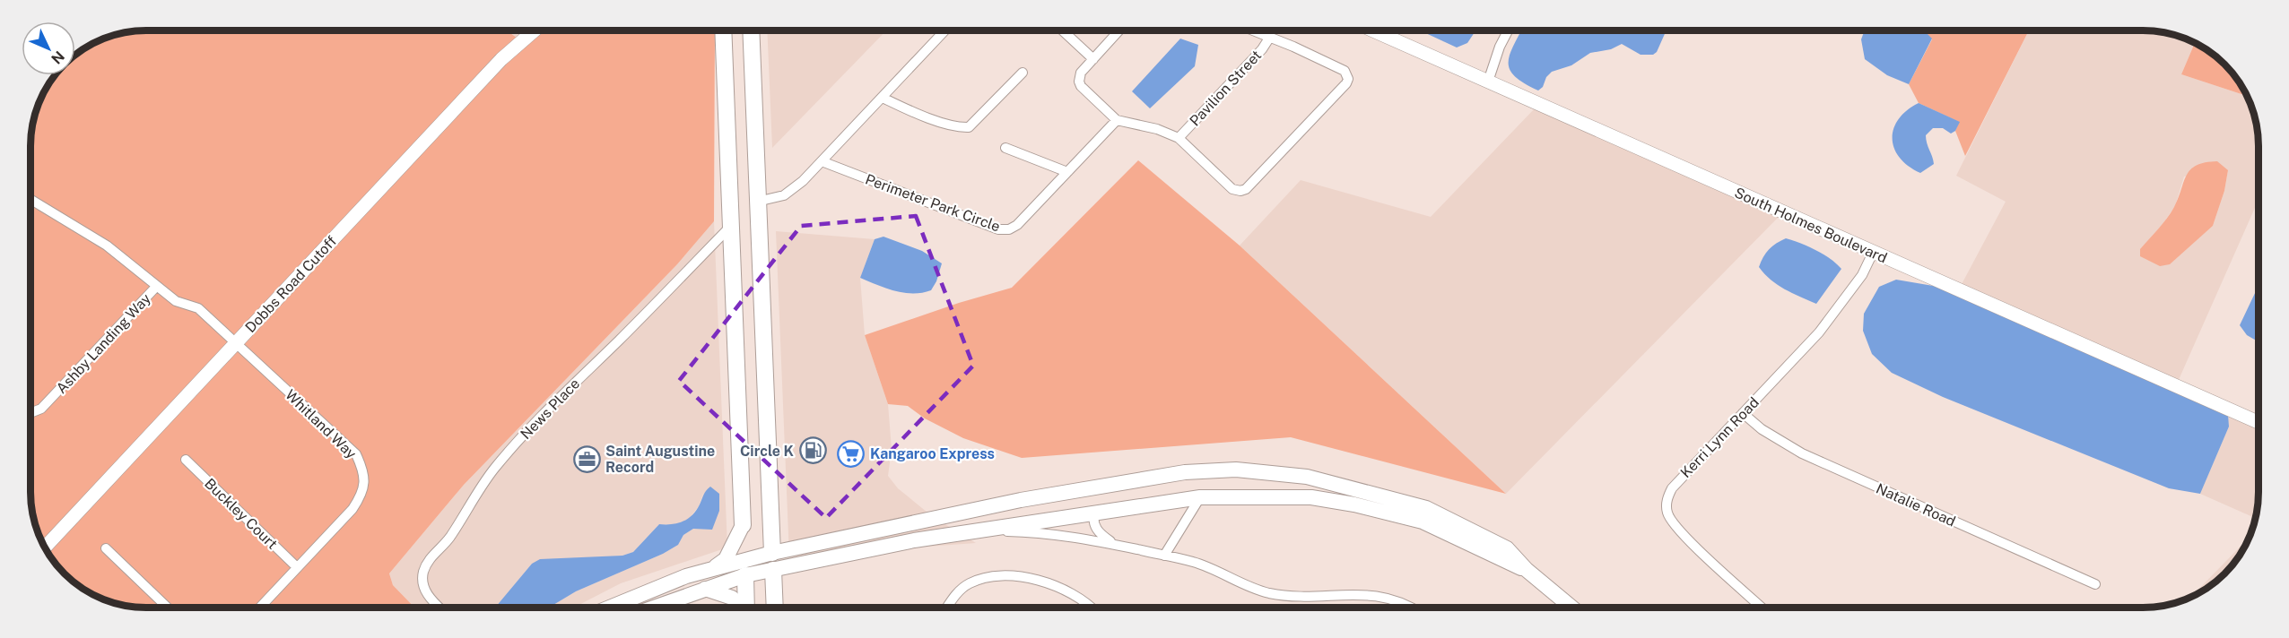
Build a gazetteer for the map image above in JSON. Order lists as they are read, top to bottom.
{
  "streets": {
    "main road": ["South Holmes Boulevard", "Dobbs Road Cutoff"],
    "street": [
      "Pavilion Street",
      "Perimeter Park Circle",
      "Ashby Landing Way",
      "News Place",
      "Whitland Way",
      "Kerri Lynn Road",
      "Natalie Road",
      "Buckley Court"
    ]
  },
  "crossings": [
    ["South Holmes Boulevard", "Kerri Lynn Road"],
    ["Dobbs Road Cutoff", "Ashby Landing Way"],
    ["Dobbs Road Cutoff", "Whitland Way"],
    ["Ashby Landing Way", "Whitland Way"],
    ["Whitland Way", "Buckley Court"],
    ["Kerri Lynn Road", "Natalie Road"]
  ],
  "places": {
    "fuel station": ["Circle K"],
    "supermarket": ["Kangaroo Express"],
    "office": ["Saint Augustine Record"]
  },
  "north": "bottom right"
}
